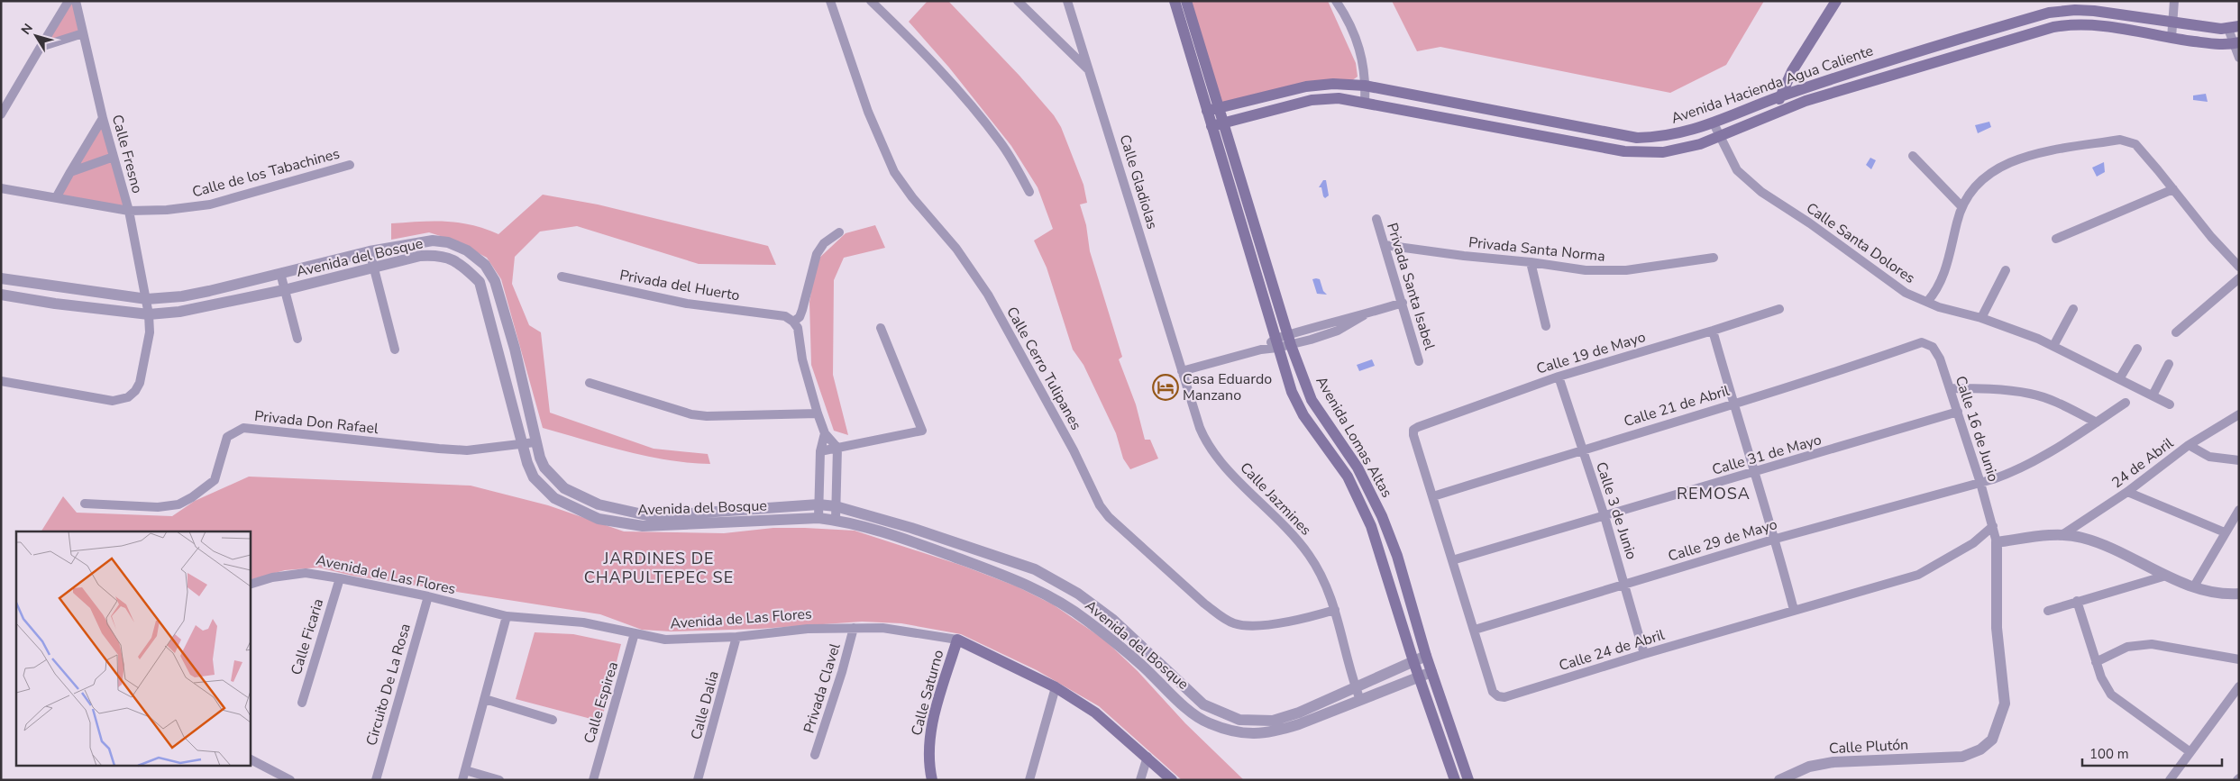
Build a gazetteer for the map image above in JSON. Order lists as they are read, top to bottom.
{
  "streets": {
    "main road": [
      "Avenida Hacienda Agua Caliente",
      "Avenida Lomas Altas",
      "Avenida de Las Flores",
      "Calle Saturno"
    ],
    "street": [
      "Calle Fresno",
      "Calle de los Tabachines",
      "Calle Gladiolas",
      "Calle Santa Dolores",
      "Privada Santa Norma",
      "Avenida del Bosque",
      "Privada del Huerto",
      "Privada Santa Isabel",
      "Calle 19 de Mayo",
      "Calle Cerro Tulipanes",
      "Calle 21 de Abril",
      "Privada Don Rafael",
      "Calle 16 de Junio",
      "Calle 31 de Mayo",
      "24 de Abril",
      "Calle Jazmines",
      "Calle 3 de Junio",
      "Calle 29 de Mayo",
      "Calle Ficaria",
      "Calle 24 de Abril",
      "Circuito De La Rosa",
      "Privada Clavel",
      "Calle Espirea",
      "Calle Dalia",
      "Calle Plutón"
    ]
  },
  "crossings": [
    ["Avenida Hacienda Agua Caliente", "Calle Santa Dolores"],
    ["Avenida Hacienda Agua Caliente", "Avenida Lomas Altas"],
    ["Calle Fresno", "Calle de los Tabachines"],
    ["Calle Fresno", "Avenida del Bosque"],
    ["Calle Gladiolas", "Calle Jazmines"],
    ["Privada Santa Norma", "Privada Santa Isabel"],
    ["Avenida del Bosque", "Privada Don Rafael"],
    ["Avenida del Bosque", "Avenida Lomas Altas"],
    ["Avenida del Bosque", "Calle Jazmines"],
    ["Calle 19 de Mayo", "Calle 3 de Junio"],
    ["Calle 19 de Mayo", "Calle 24 de Abril"],
    ["Calle Cerro Tulipanes", "Calle Jazmines"],
    ["Calle 21 de Abril", "Calle 16 de Junio"],
    ["Calle 21 de Abril", "Calle 3 de Junio"],
    ["Calle 21 de Abril", "Calle 24 de Abril"],
    ["Calle 16 de Junio", "Calle 31 de Mayo"],
    ["Calle 16 de Junio", "Calle 29 de Mayo"],
    ["Calle 16 de Junio", "Calle 24 de Abril"],
    ["Calle 16 de Junio", "Calle Plutón"],
    ["Calle 31 de Mayo", "Calle 3 de Junio"],
    ["Calle 31 de Mayo", "Calle 24 de Abril"],
    ["Calle 3 de Junio", "Calle 29 de Mayo"],
    ["Calle 3 de Junio", "Calle 24 de Abril"],
    ["Calle 29 de Mayo", "Calle 24 de Abril"],
    ["Avenida de Las Flores", "Calle Ficaria"],
    ["Avenida de Las Flores", "Circuito De La Rosa"],
    ["Avenida de Las Flores", "Privada Clavel"],
    ["Avenida de Las Flores", "Calle Saturno"],
    ["Avenida de Las Flores", "Calle Espirea"],
    ["Avenida de Las Flores", "Calle Dalia"]
  ],
  "districts": ["REMOSA", "JARDINES DE CHAPULTEPEC SE"],
  "places": {
    "hotel": ["Casa Eduardo Manzano"]
  },
  "scale_bar": "100 m",
  "north": "top left"
}
